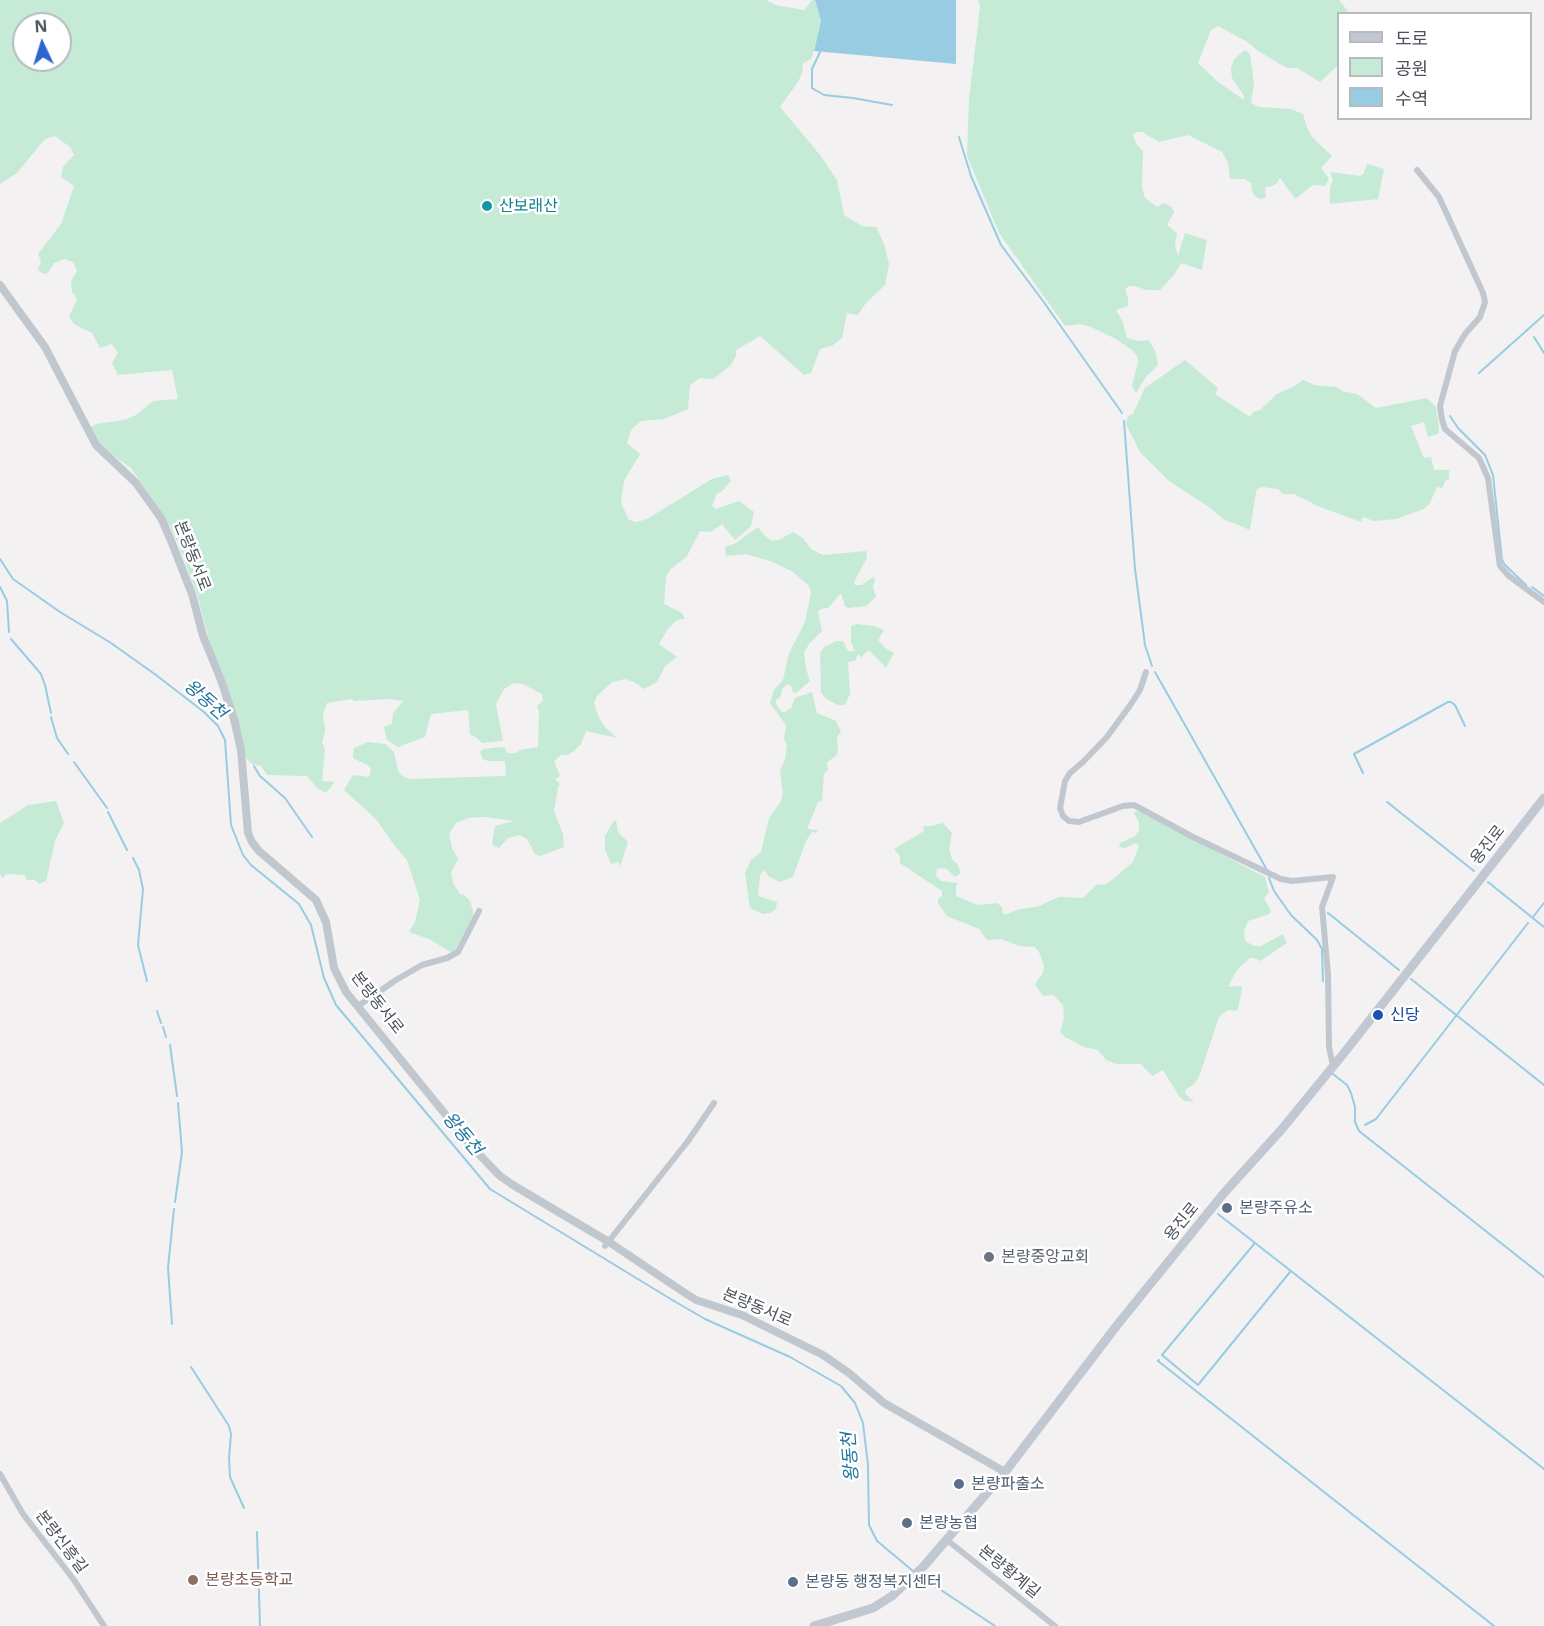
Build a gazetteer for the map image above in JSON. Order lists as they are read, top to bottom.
{
  "streets": {
    "main road": ["용진로"],
    "street": ["본량동서로", "본량신흥길", "본량황계길"]
  },
  "crossings": [
    ["본량동서로", "용진로"],
    ["용진로", "본량황계길"]
  ],
  "water": ["왕동천"],
  "places": [
    "산보래산",
    "신당",
    "본량주유소",
    "본량중앙교회",
    "본량파출소",
    "본량농협",
    "본량초등학교",
    "본량동 행정복지센터"
  ],
  "legend": ["도로", "공원", "수역"],
  "north": "top"
}
